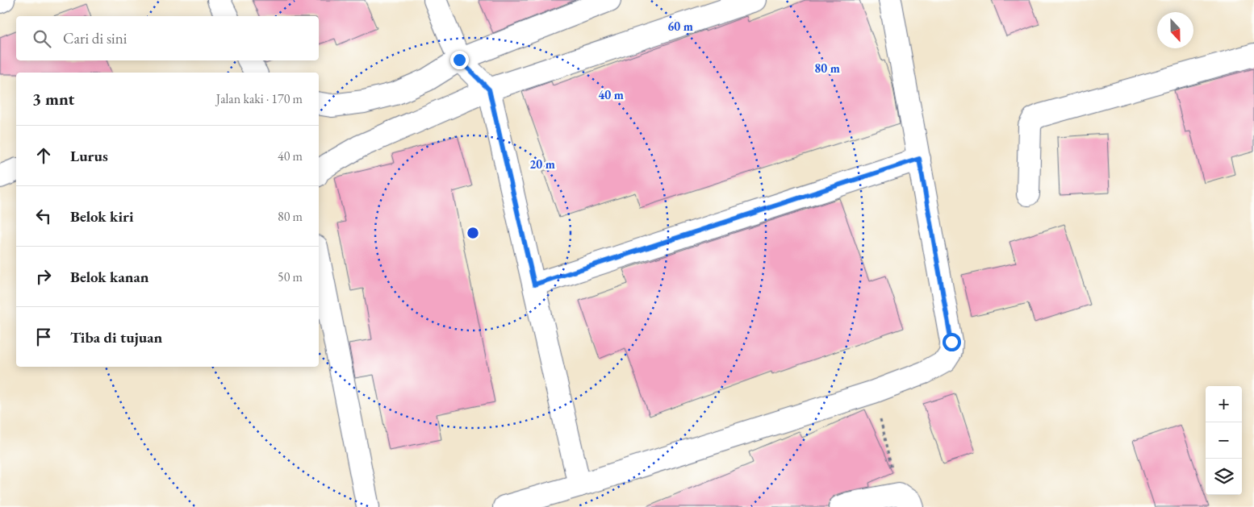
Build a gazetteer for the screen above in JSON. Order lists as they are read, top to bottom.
{
  "north": "bottom",
  "page": {
    "search": "Cari di sini",
    "heading": ["3 mnt", "Jalan kaki · 170 m"],
    "list": [
      ["Lurus", "40 m"],
      ["Belok kiri", "80 m"],
      ["Belok kanan", "50 m"],
      "Tiba di tujuan"
    ],
    "map_buttons": ["+", "−"]
  },
  "rings": [
    "60 m",
    "80 m",
    "40 m",
    "20 m"
  ]
}
